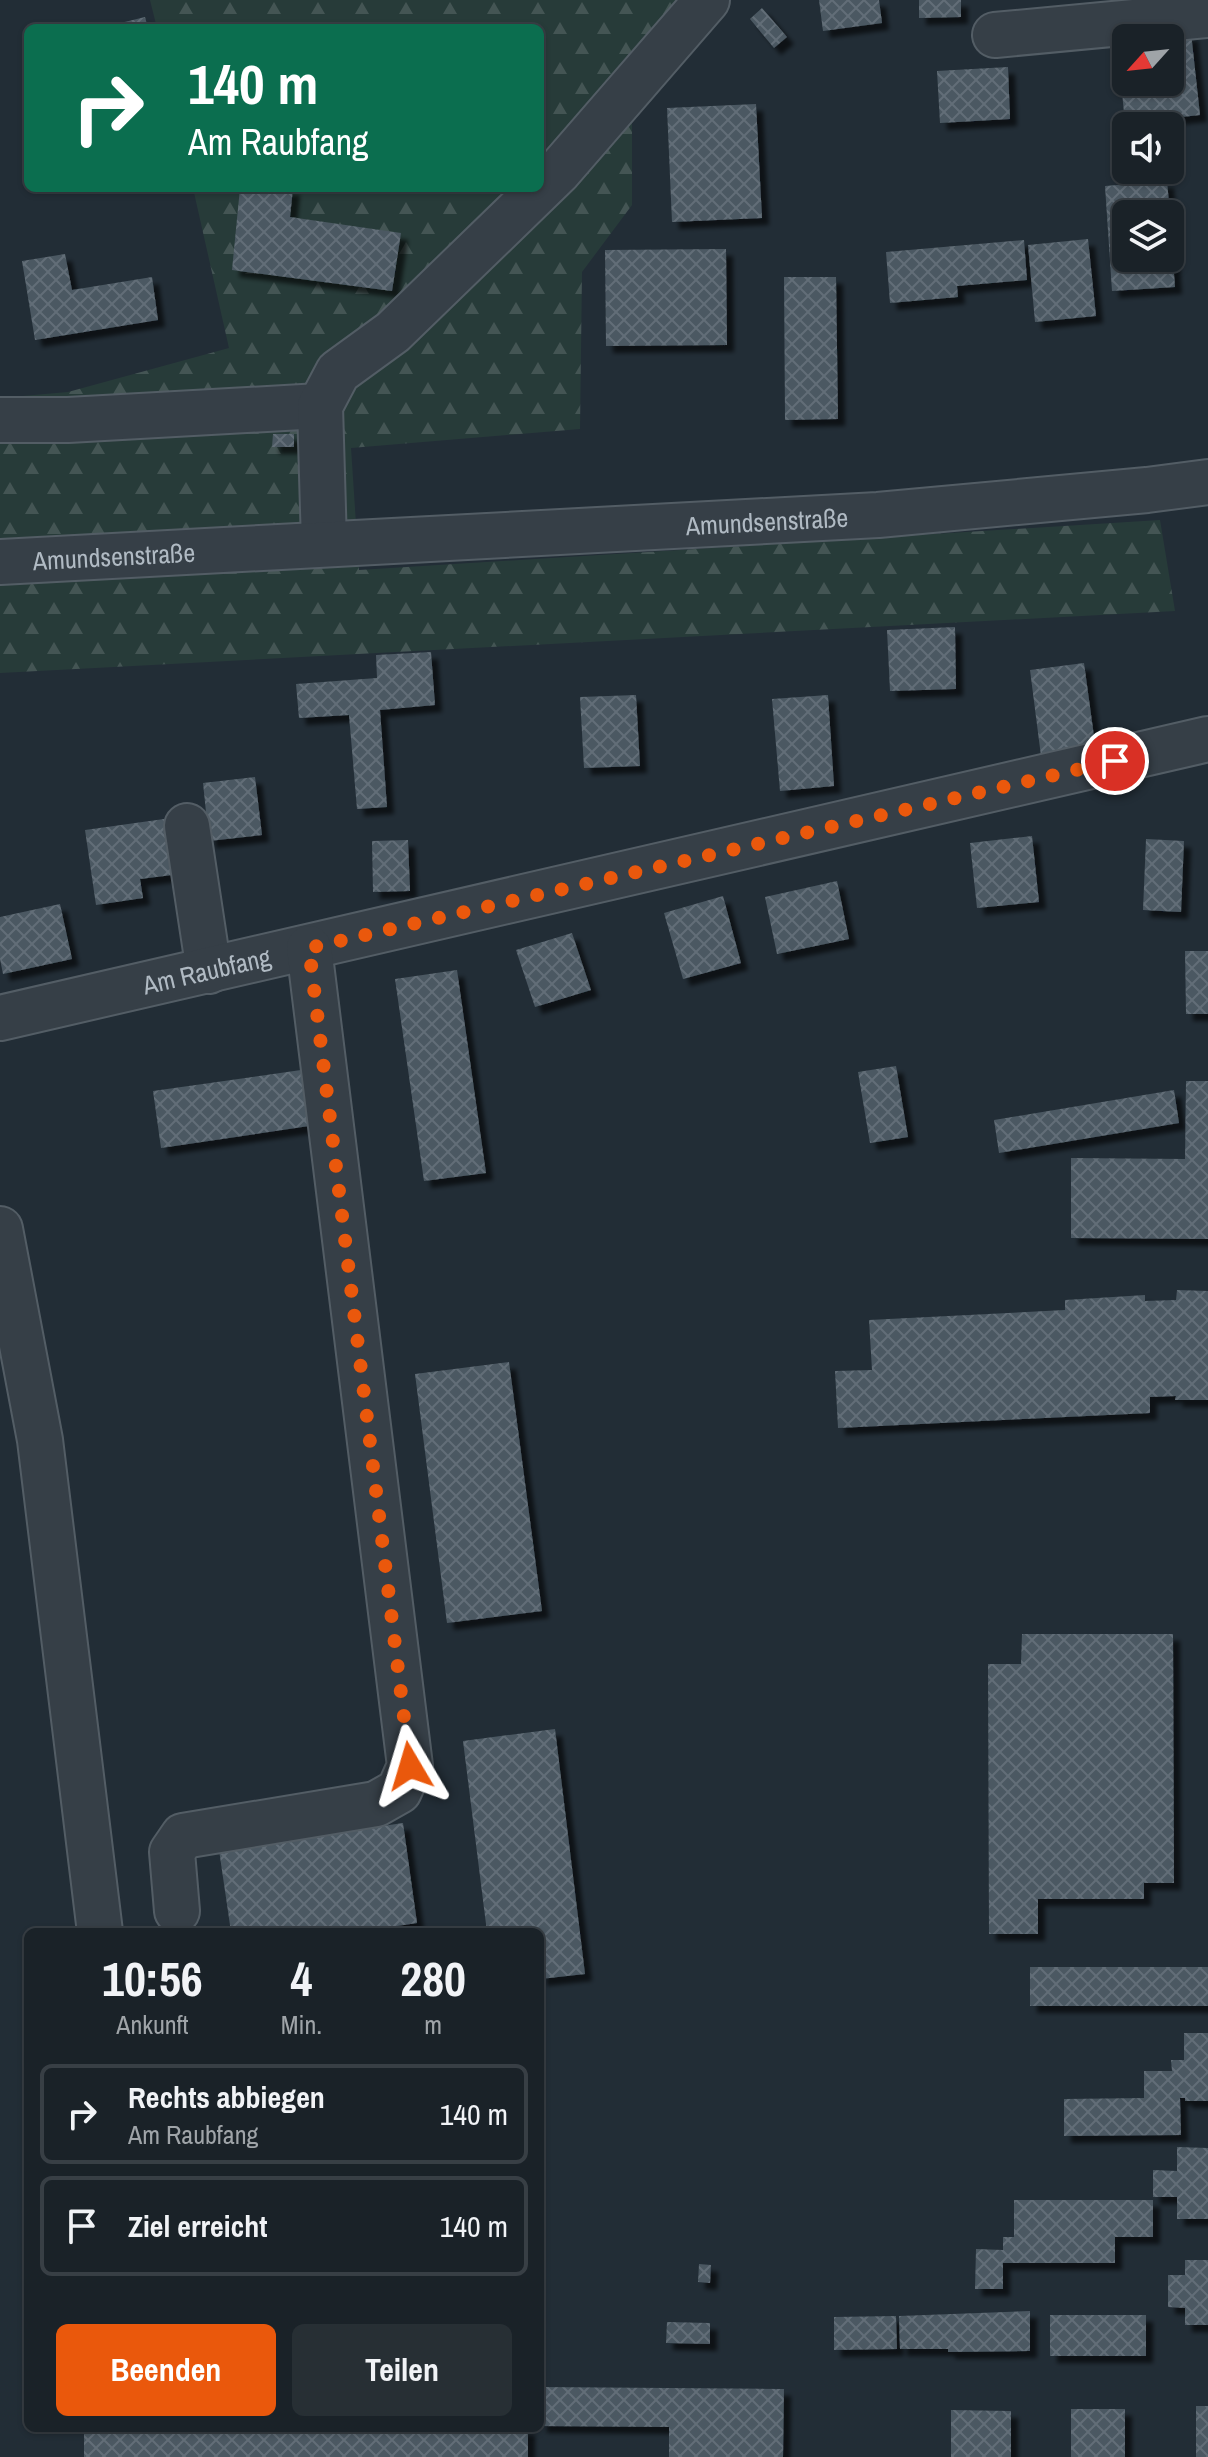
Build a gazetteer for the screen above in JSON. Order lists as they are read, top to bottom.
{
  "streets": {
    "street": ["Amundsenstraße", "Am Raubfang"]
  },
  "north": "bottom left",
  "page": {
    "turn": ["140 m", "Am Raubfang"],
    "eta": [
      "10:56",
      "Ankunft",
      "4",
      "Min.",
      "280",
      "m"
    ],
    "list": [
      {
        "name": "Rechts abbiegen",
        "note": "Am Raubfang",
        "value": "140 m"
      },
      {
        "name": "Ziel erreicht",
        "value": "140 m"
      }
    ],
    "buttons": ["Beenden", "Teilen"]
  }
}
